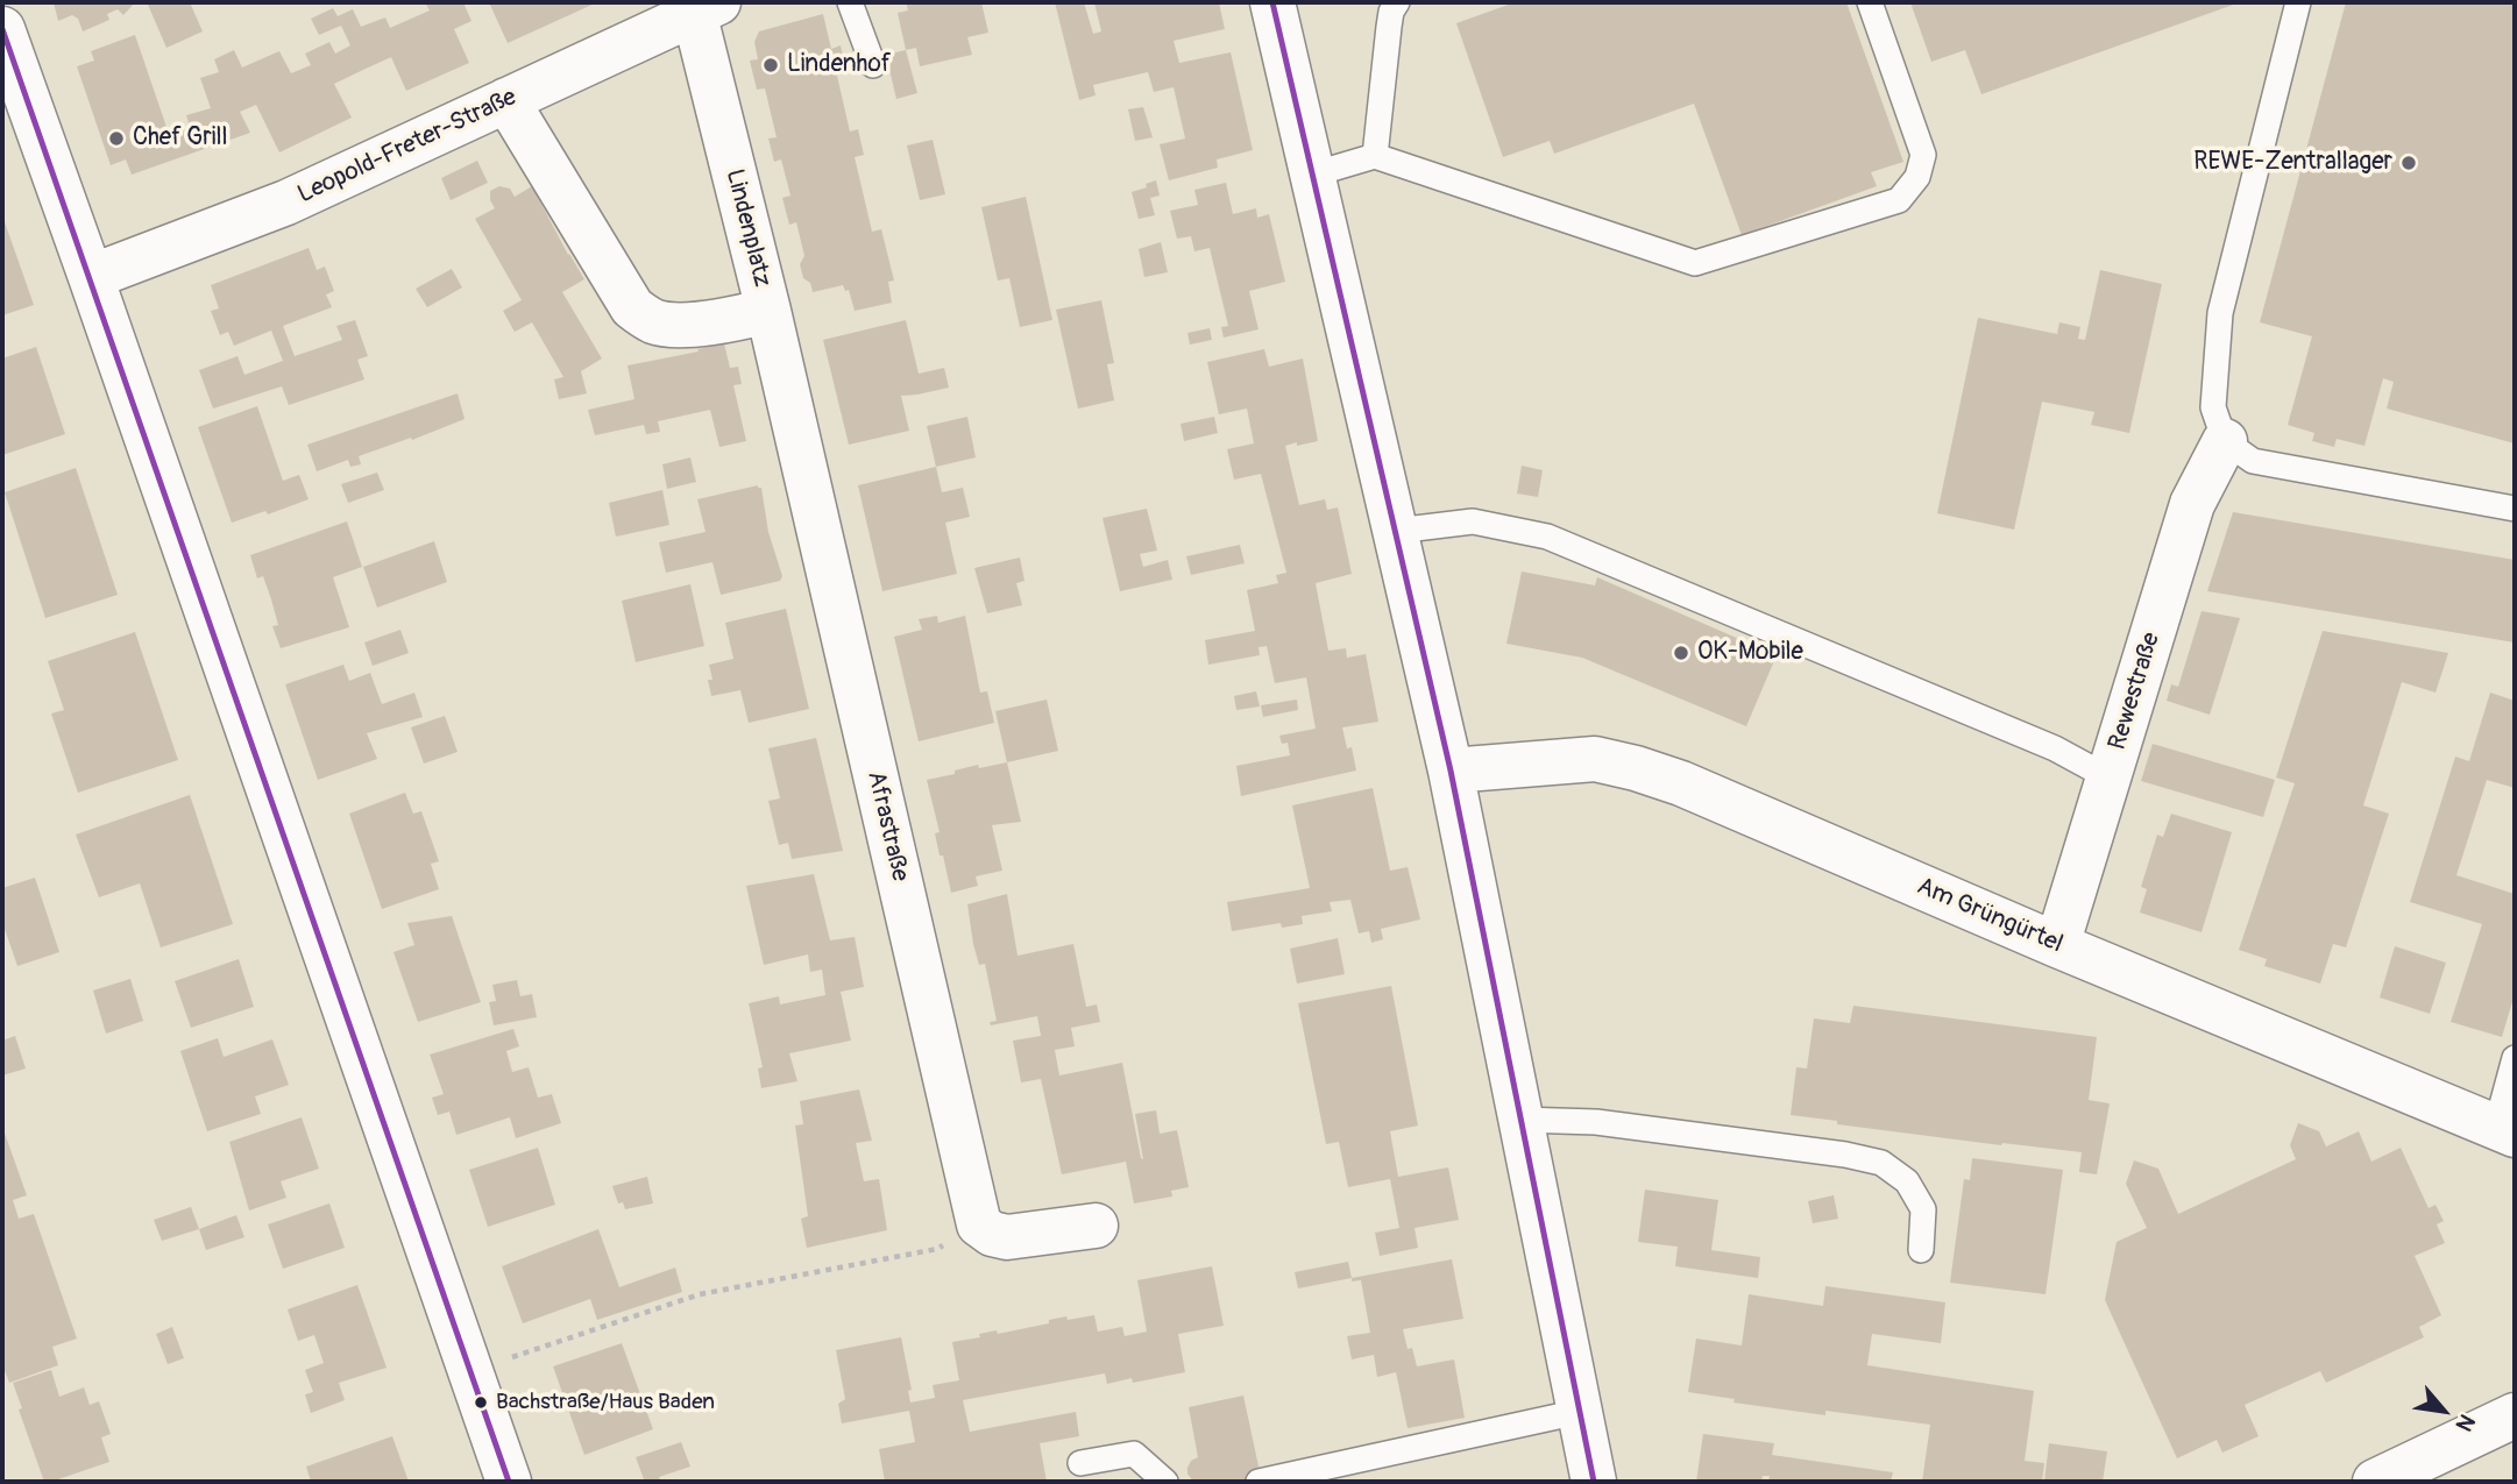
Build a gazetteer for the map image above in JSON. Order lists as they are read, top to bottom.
{
  "streets": {
    "street": [
      "Leopold-Freter-Straße",
      "Lindenplatz",
      "Rewestraße",
      "Afrastraße",
      "Am Grüngürtel"
    ]
  },
  "crossings": [
    ["Leopold-Freter-Straße", "Lindenplatz"],
    ["Lindenplatz", "Afrastraße"],
    ["Rewestraße", "Am Grüngürtel"]
  ],
  "places": [
    "Lindenhof",
    "Chef Grill",
    "REWE-Zentrallager",
    "OK-Mobile",
    "Bachstraße/Haus Baden"
  ],
  "north": "bottom right"
}
